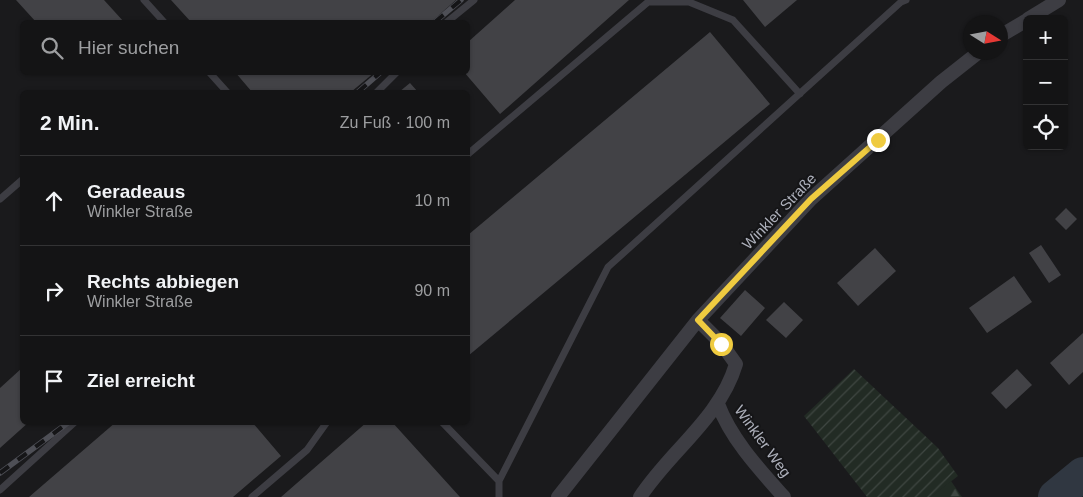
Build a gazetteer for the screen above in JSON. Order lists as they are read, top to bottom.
{
  "streets": {
    "street": ["Winkler Straße", "Winkler Weg"]
  },
  "north": "right",
  "page": {
    "map_buttons": ["+", "−"],
    "search": "Hier suchen",
    "heading": ["2 Min.", "Zu Fuß · 100 m"],
    "list": [
      ["Geradeaus", "Winkler Straße", "10 m"],
      ["Rechts abbiegen", "Winkler Straße", "90 m"],
      "Ziel erreicht"
    ]
  }
}
